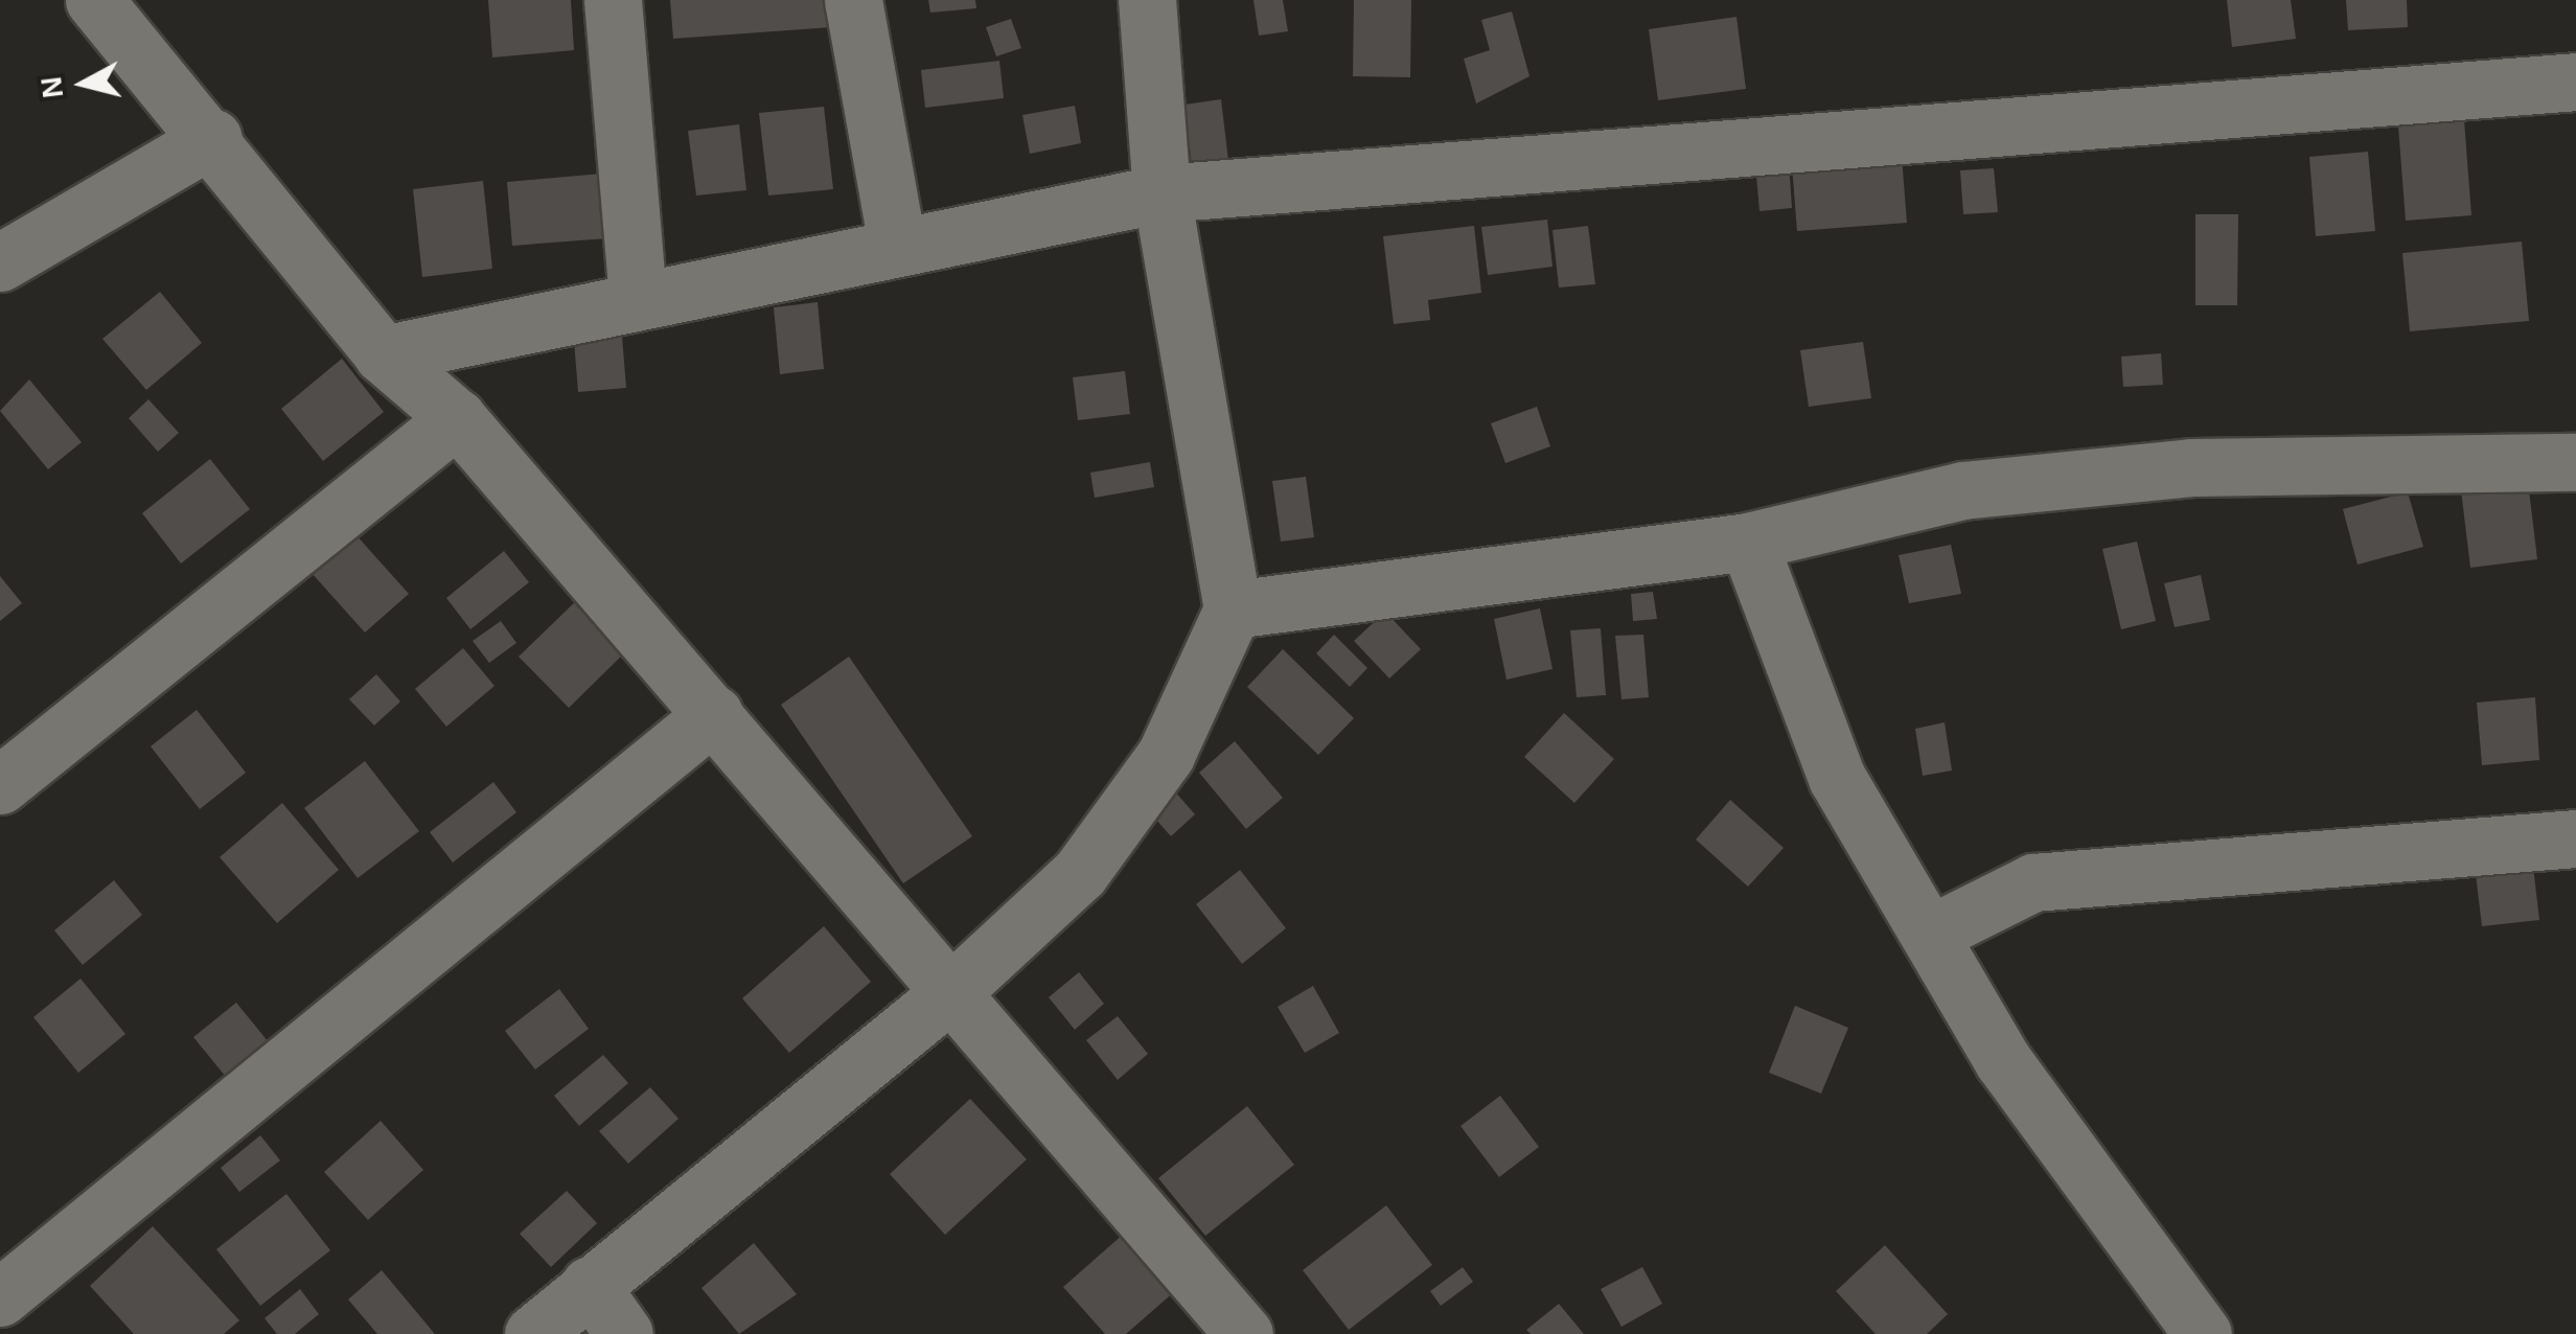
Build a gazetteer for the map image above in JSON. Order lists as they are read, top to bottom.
{
  "north": "left"
}
